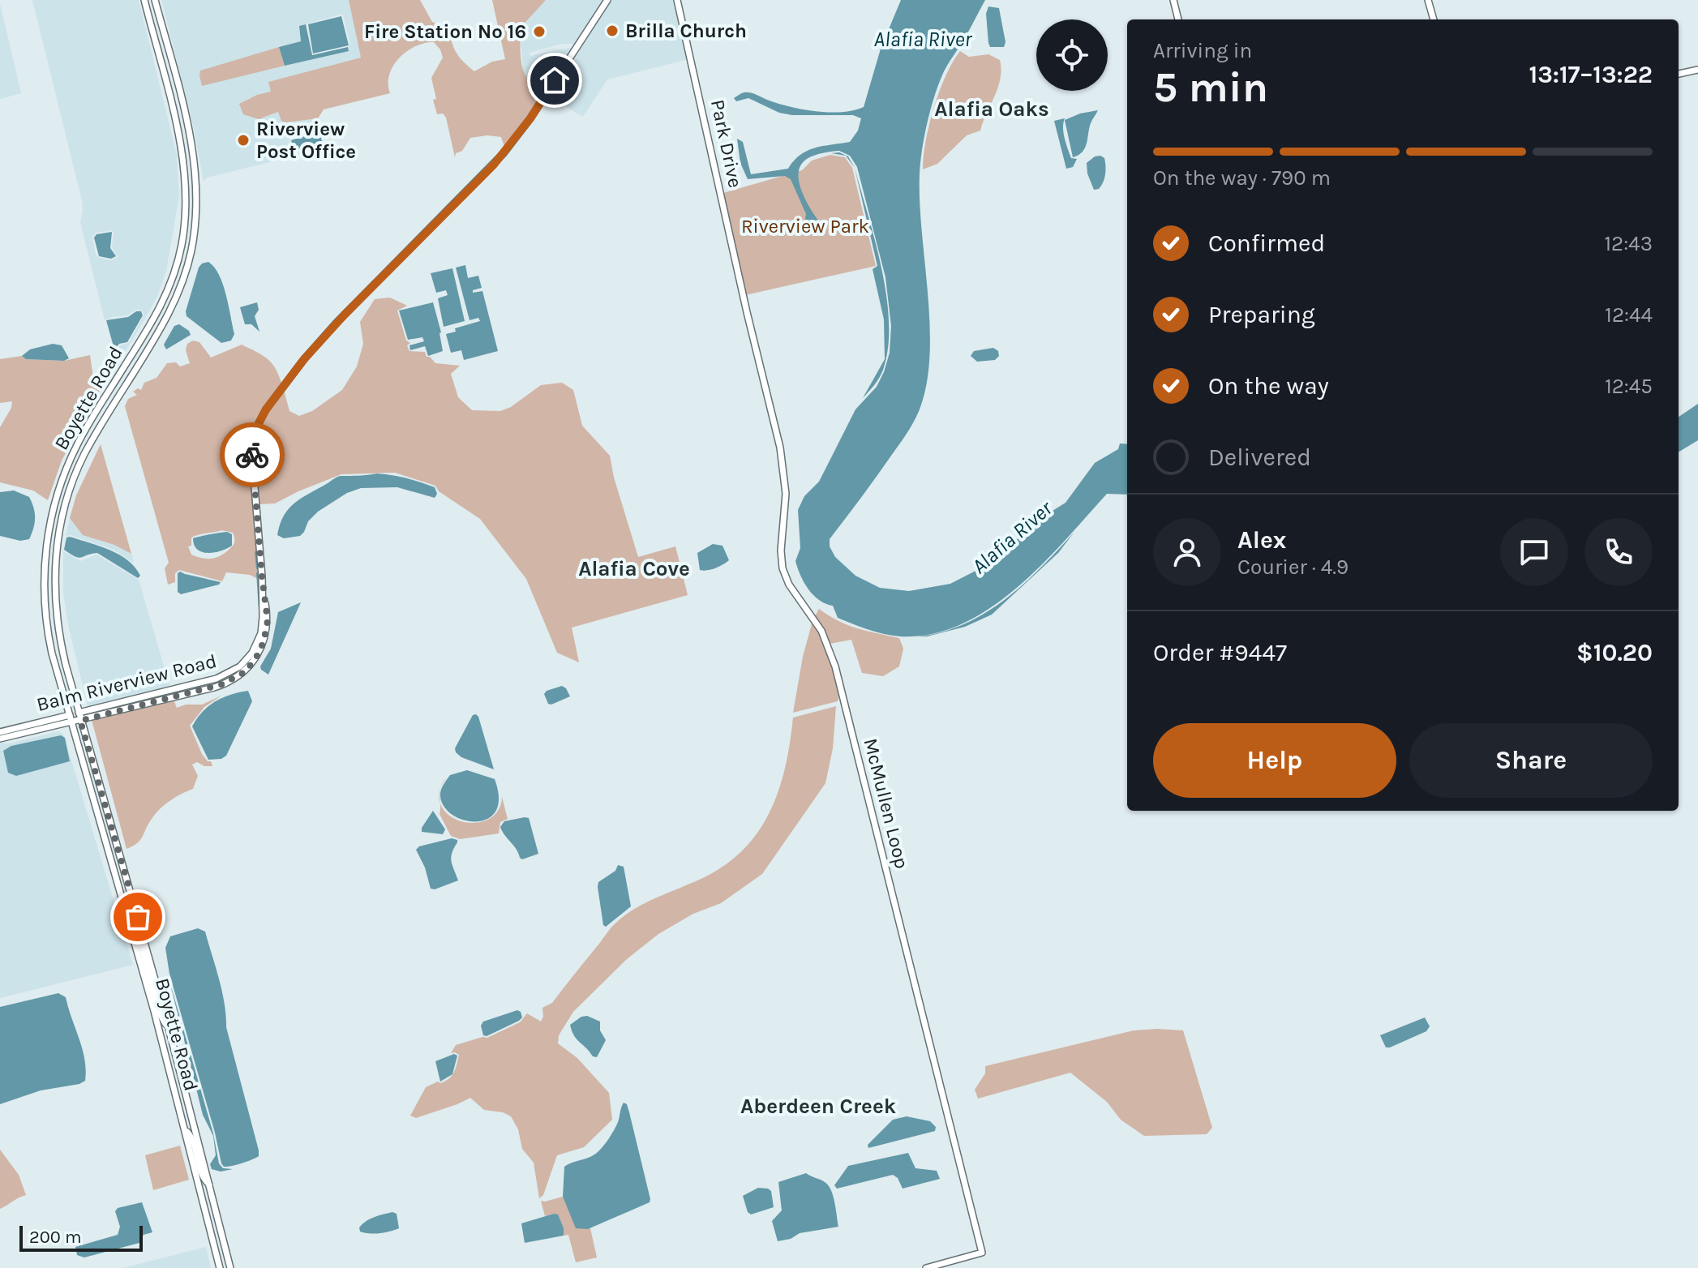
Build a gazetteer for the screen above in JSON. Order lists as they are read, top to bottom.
{
  "streets": {
    "main road": [
      "Park Drive",
      "Boyette Road",
      "Balm Riverview Road",
      "McMullen Loop"
    ]
  },
  "crossings": [
    ["Park Drive", "McMullen Loop"],
    ["Boyette Road", "Balm Riverview Road"]
  ],
  "districts": ["Alafia Oaks", "Alafia Cove", "Aberdeen Creek"],
  "water": ["Alafia River"],
  "parks": ["Riverview Park"],
  "places": ["Brilla Church", "Fire Station No 16", "Riverview Post Office"],
  "scale_bar": "200 m",
  "page": {
    "heading": ["5 min", "Arriving in", "13:17–13:22"],
    "panel": [
      "Alex",
      "Courier · 4.9",
      "Order #9447",
      "$10.20"
    ],
    "bar": "On the way · 790 m",
    "list": [
      ["Confirmed", "12:43"],
      ["Preparing", "12:44"],
      ["On the way", "12:45"],
      "Delivered"
    ],
    "buttons": ["Help", "Share"],
    "scale": "200 m"
  }
}
